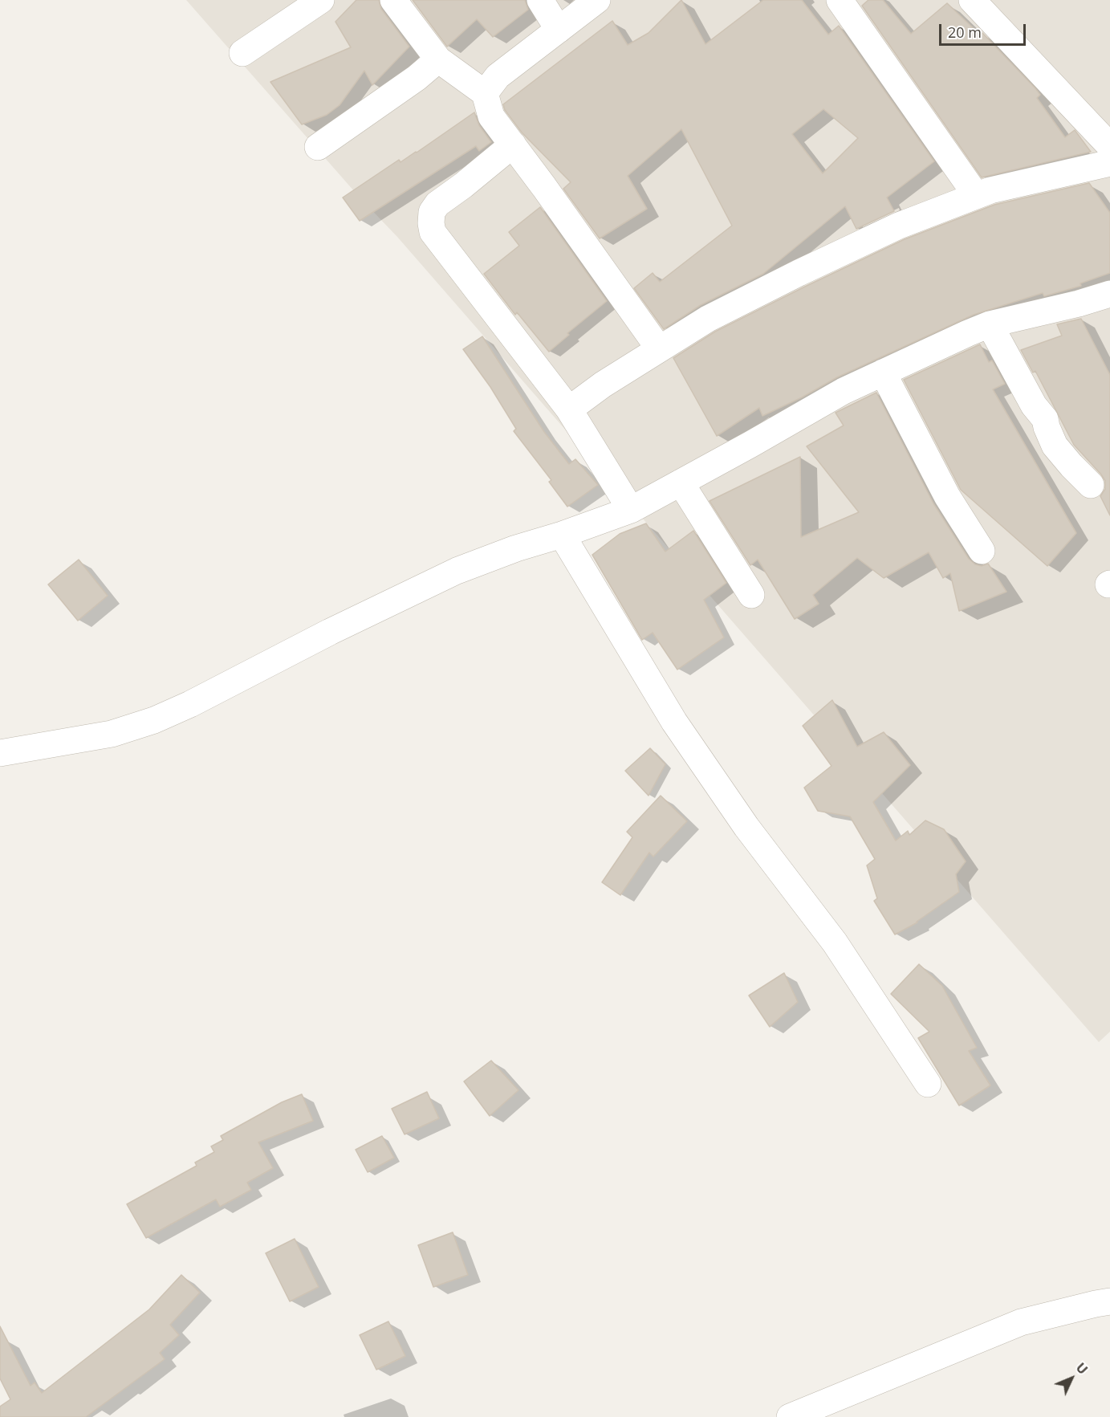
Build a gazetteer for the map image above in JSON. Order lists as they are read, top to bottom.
{
  "scale_bar": "20 m",
  "north": "top right"
}
